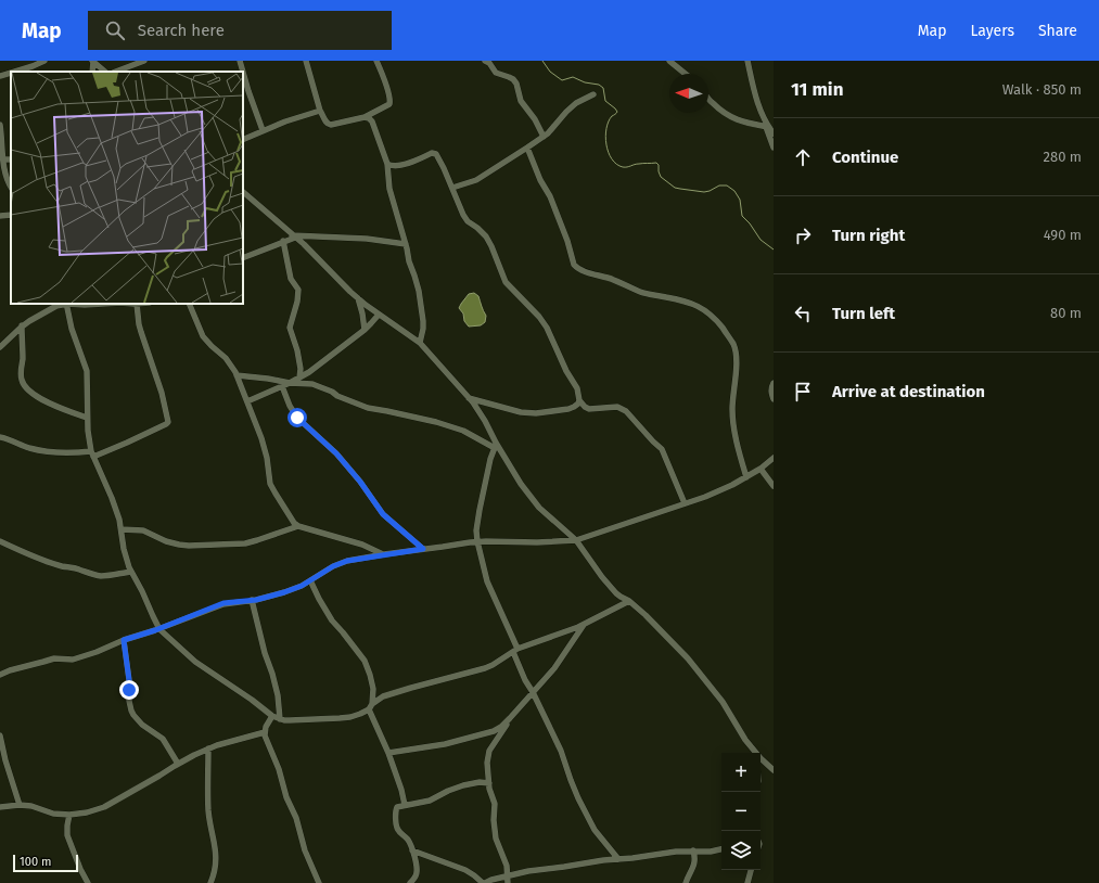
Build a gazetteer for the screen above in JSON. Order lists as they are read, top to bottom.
{
  "scale_bar": "100 m",
  "north": "left",
  "page": {
    "header": "Map",
    "search": "Search here",
    "nav": ["Map", "Layers", "Share"],
    "heading": ["11 min", "Walk · 850 m"],
    "list": [
      ["Continue", "280 m"],
      ["Turn right", "490 m"],
      ["Turn left", "80 m"],
      "Arrive at destination"
    ],
    "map_buttons": ["+", "−"],
    "scale": "100 m"
  }
}
